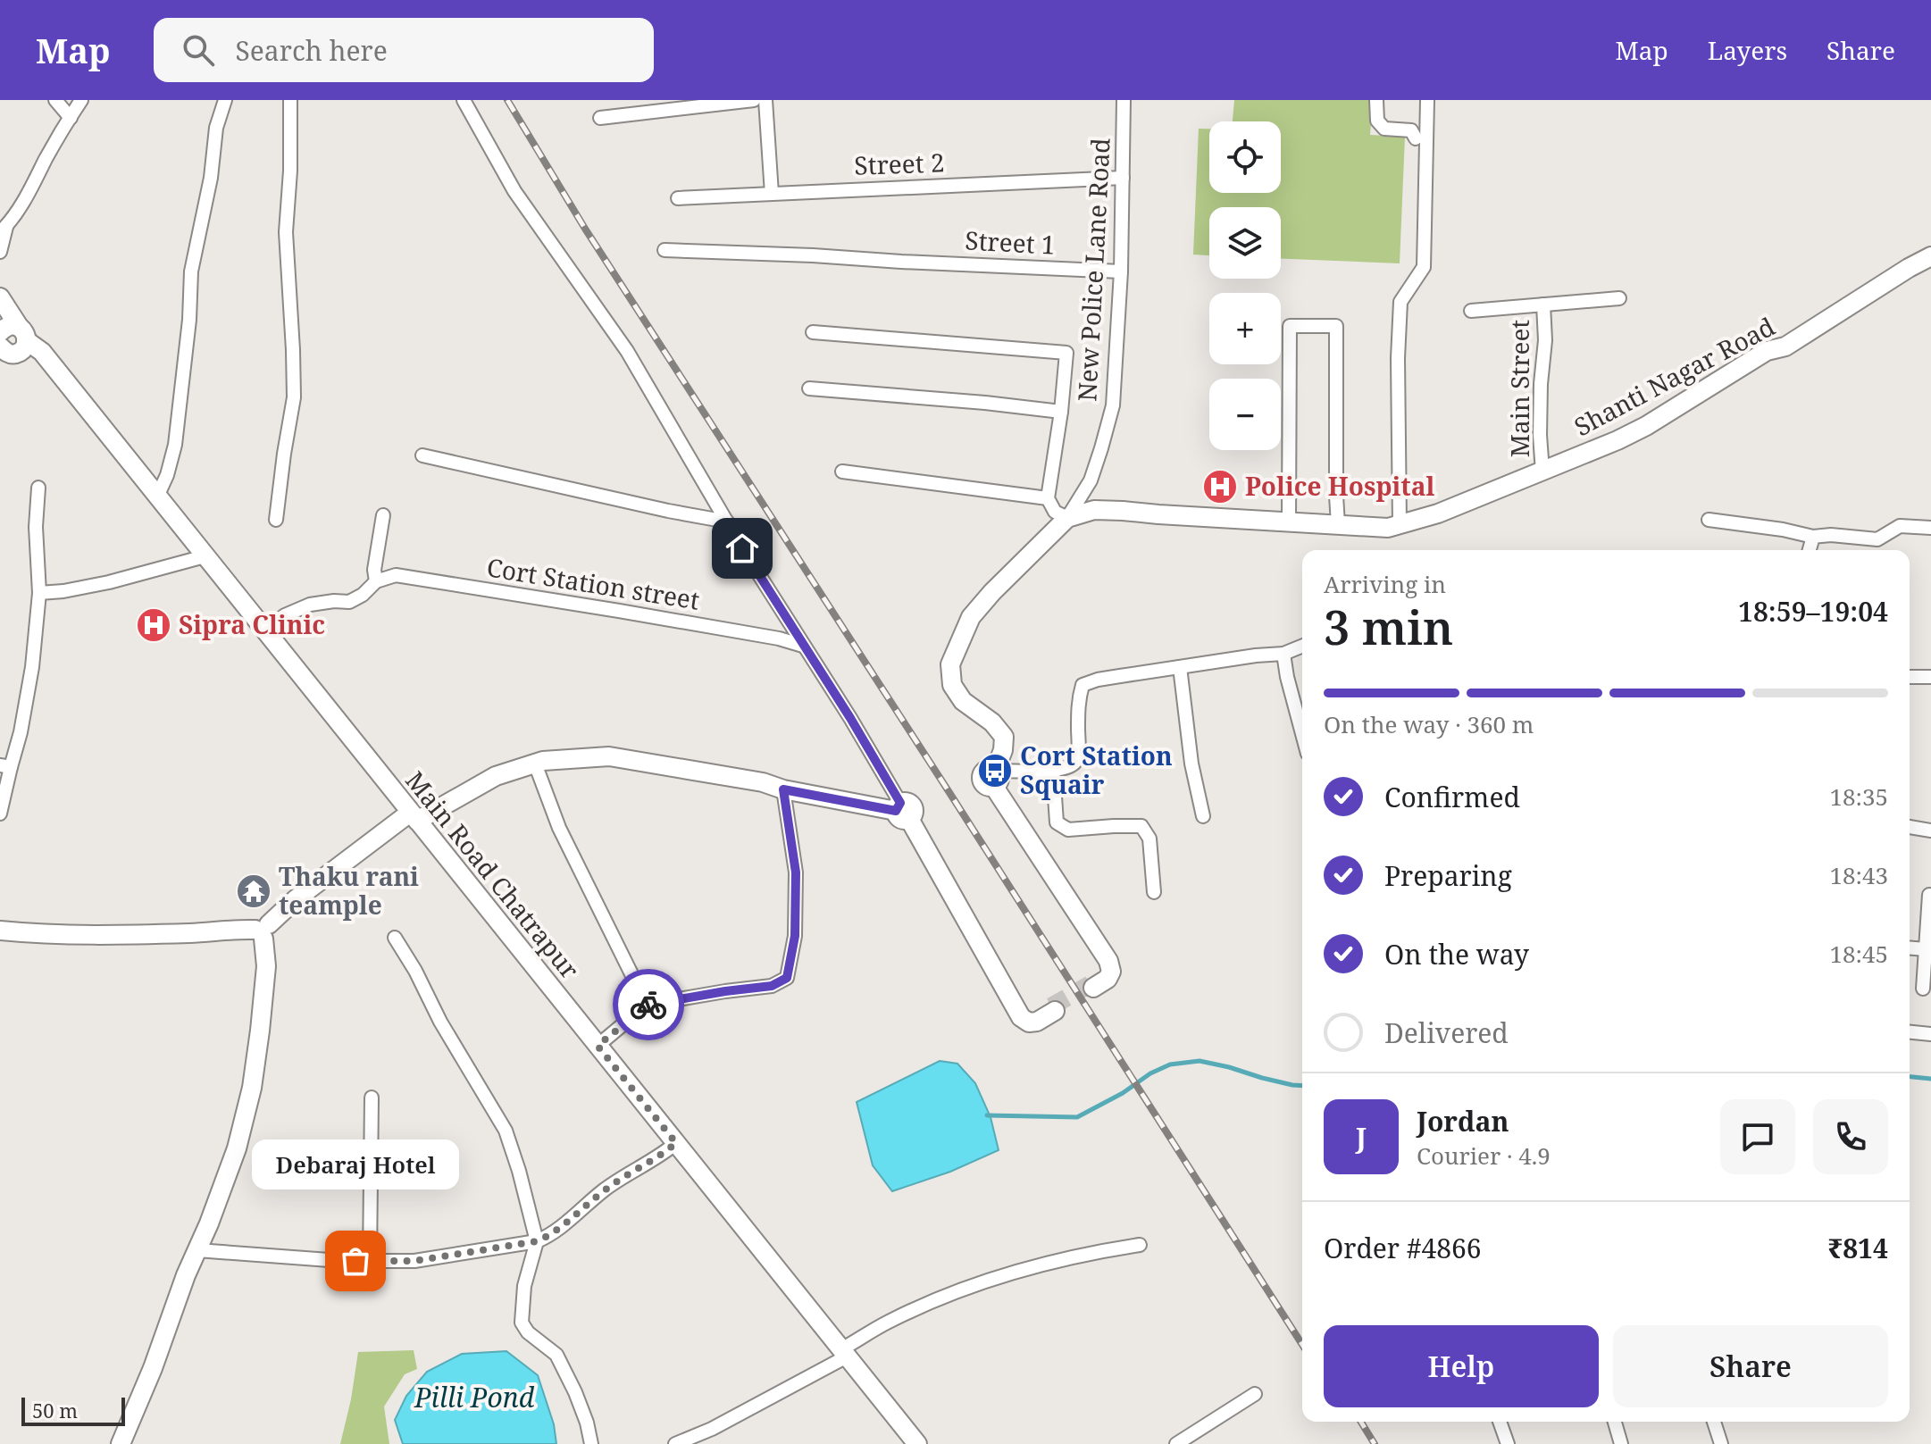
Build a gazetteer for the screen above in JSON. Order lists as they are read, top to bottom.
{
  "streets": {
    "street": [
      "Street 2",
      "Street 1",
      "New Police Lane Road",
      "Shanti Nagar Road",
      "Main Street",
      "Cort Station street",
      "Main Road Chatrapur"
    ]
  },
  "crossings": [
    ["Street 2", "New Police Lane Road"],
    ["Street 1", "New Police Lane Road"],
    ["New Police Lane Road", "Shanti Nagar Road"],
    ["Shanti Nagar Road", "Main Street"]
  ],
  "water": ["Pilli Pond"],
  "places": {
    "hospital": ["Police Hospital", "Sipra Clinic"],
    "bus stop": ["Cort Station Squair"],
    "temple": ["Thaku rani teample"],
    "other": ["Debaraj Hotel"]
  },
  "scale_bar": "50 m",
  "page": {
    "header": "Map",
    "search": "Search here",
    "nav": ["Map", "Layers", "Share"],
    "map_buttons": ["+", "−"],
    "heading": ["3 min", "Arriving in", "18:59–19:04"],
    "panel": [
      "Jordan",
      "Courier · 4.9",
      "Order #4866",
      "₹814"
    ],
    "bar": "On the way · 360 m",
    "list": [
      ["Confirmed", "18:35"],
      ["Preparing", "18:43"],
      ["On the way", "18:45"],
      "Delivered"
    ],
    "round": "J",
    "bubble": "Debaraj Hotel",
    "buttons": ["Help", "Share"],
    "scale": "50 m"
  }
}
